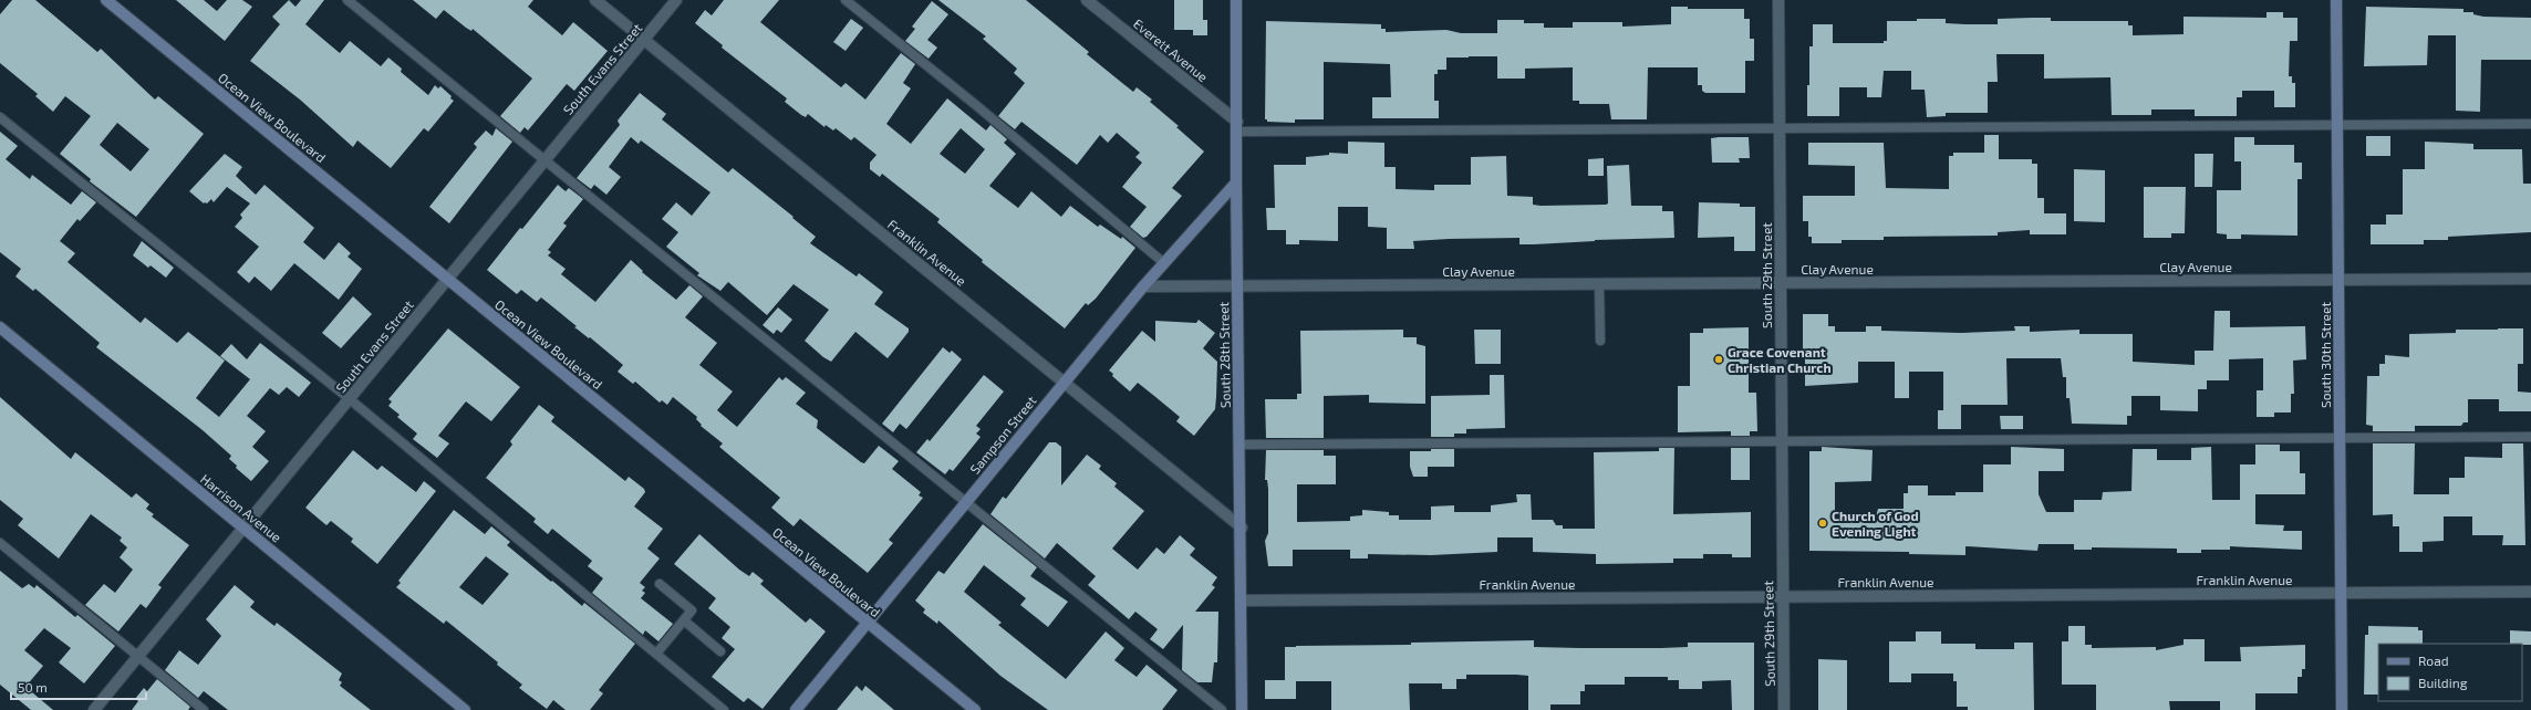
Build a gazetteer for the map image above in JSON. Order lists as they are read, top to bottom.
{
  "streets": {
    "street": [
      "Everett Avenue",
      "South Evans Street",
      "Ocean View Boulevard",
      "Franklin Avenue",
      "Clay Avenue",
      "South 29th Street",
      "South 28th Street",
      "South 30th Street",
      "Sampson Street",
      "Harrison Avenue"
    ]
  },
  "crossings": [
    ["Everett Avenue", "South 28th Street"],
    ["South Evans Street", "Ocean View Boulevard"],
    ["South Evans Street", "Franklin Avenue"],
    ["South Evans Street", "Harrison Avenue"],
    ["Ocean View Boulevard", "Sampson Street"],
    ["Franklin Avenue", "South 29th Street"],
    ["Franklin Avenue", "South 28th Street"],
    ["Franklin Avenue", "South 30th Street"],
    ["Franklin Avenue", "Sampson Street"],
    ["Clay Avenue", "South 29th Street"],
    ["Clay Avenue", "South 28th Street"],
    ["Clay Avenue", "South 30th Street"],
    ["Clay Avenue", "Sampson Street"],
    ["South 28th Street", "Sampson Street"]
  ],
  "places": ["Grace Covenant Christian Church", "Church of God Evening Light"],
  "legend": ["Road", "Building"],
  "scale_bar": "50 m"
}
